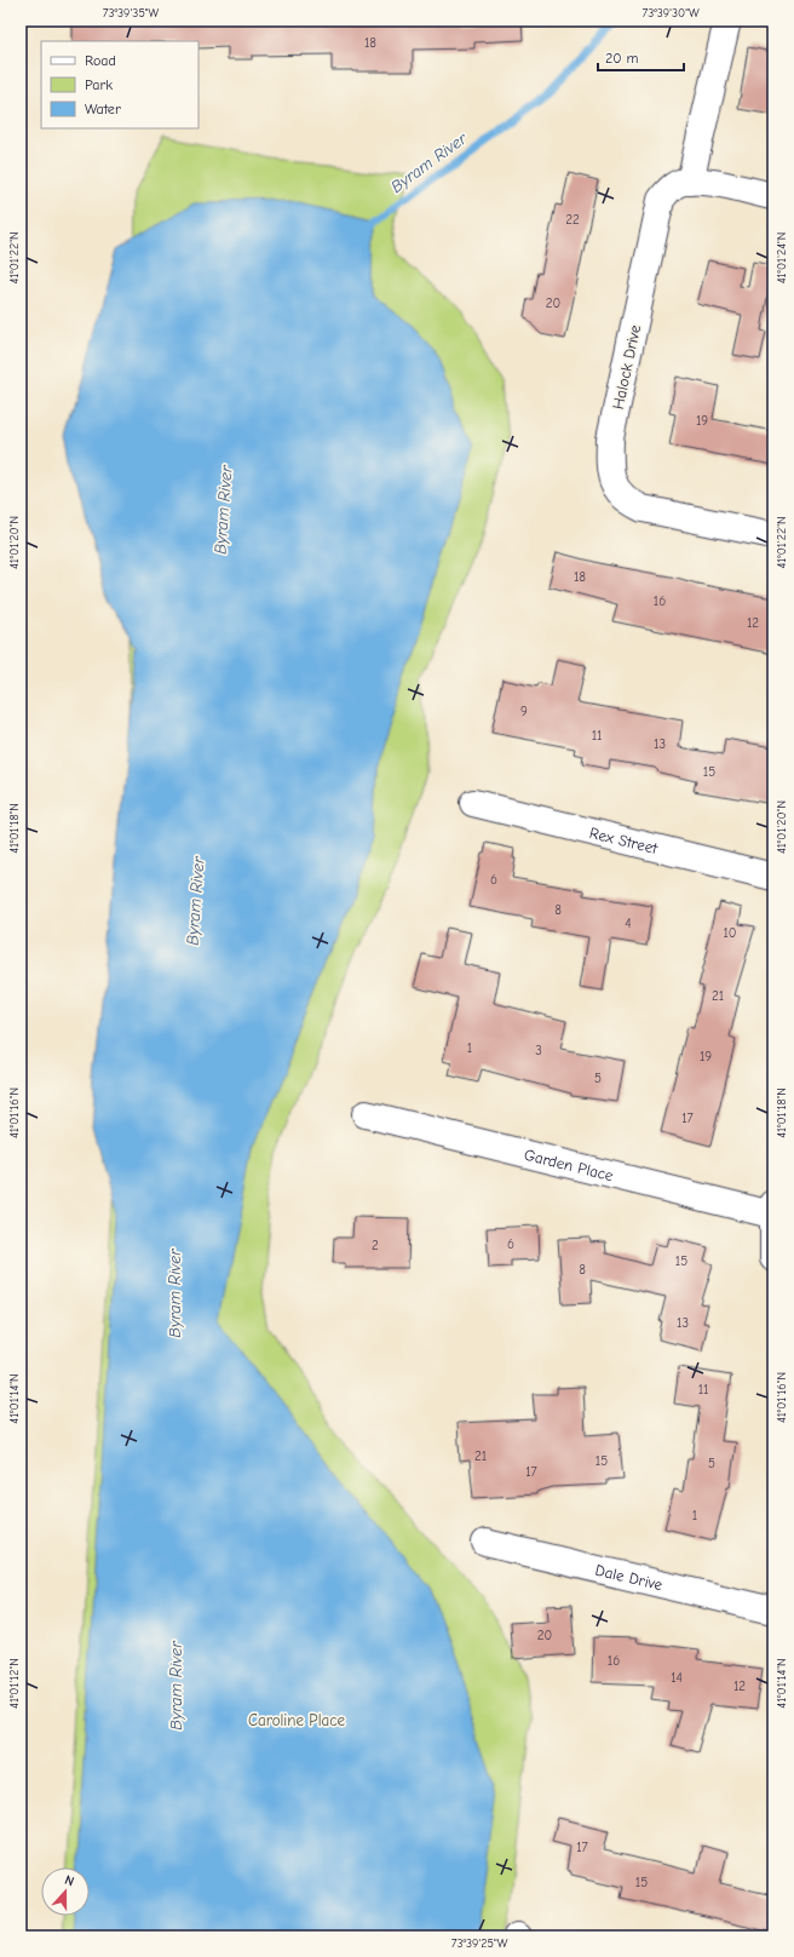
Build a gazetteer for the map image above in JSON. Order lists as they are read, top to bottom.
{
  "streets": {
    "street": [
      "Halock Drive",
      "Rex Street",
      "Garden Place",
      "Dale Drive"
    ]
  },
  "water": ["Byram River"],
  "parks": ["Caroline Place"],
  "house_numbers": [
    "18",
    "22",
    "20",
    "19",
    "18",
    "16",
    "12",
    "9",
    "11",
    "13",
    "15",
    "6",
    "8",
    "4",
    "10",
    "21",
    "1",
    "3",
    "19",
    "5",
    "17",
    "6",
    "2",
    "15",
    "8",
    "13",
    "11",
    "21",
    "15",
    "5",
    "17",
    "1",
    "20",
    "16",
    "14",
    "12",
    "17",
    "15"
  ],
  "legend": ["Road", "Park", "Water"],
  "scale_bar": "20 m",
  "north": "top",
  "coordinates": [
    "73°39'35\"W",
    "73°39'30\"W",
    "41°01'24\"N",
    "41°01'22\"N",
    "41°01'20\"N",
    "41°01'18\"N",
    "41°01'16\"N",
    "41°01'14\"N",
    "41°01'12\"N",
    "73°39'25\"W"
  ]
}
